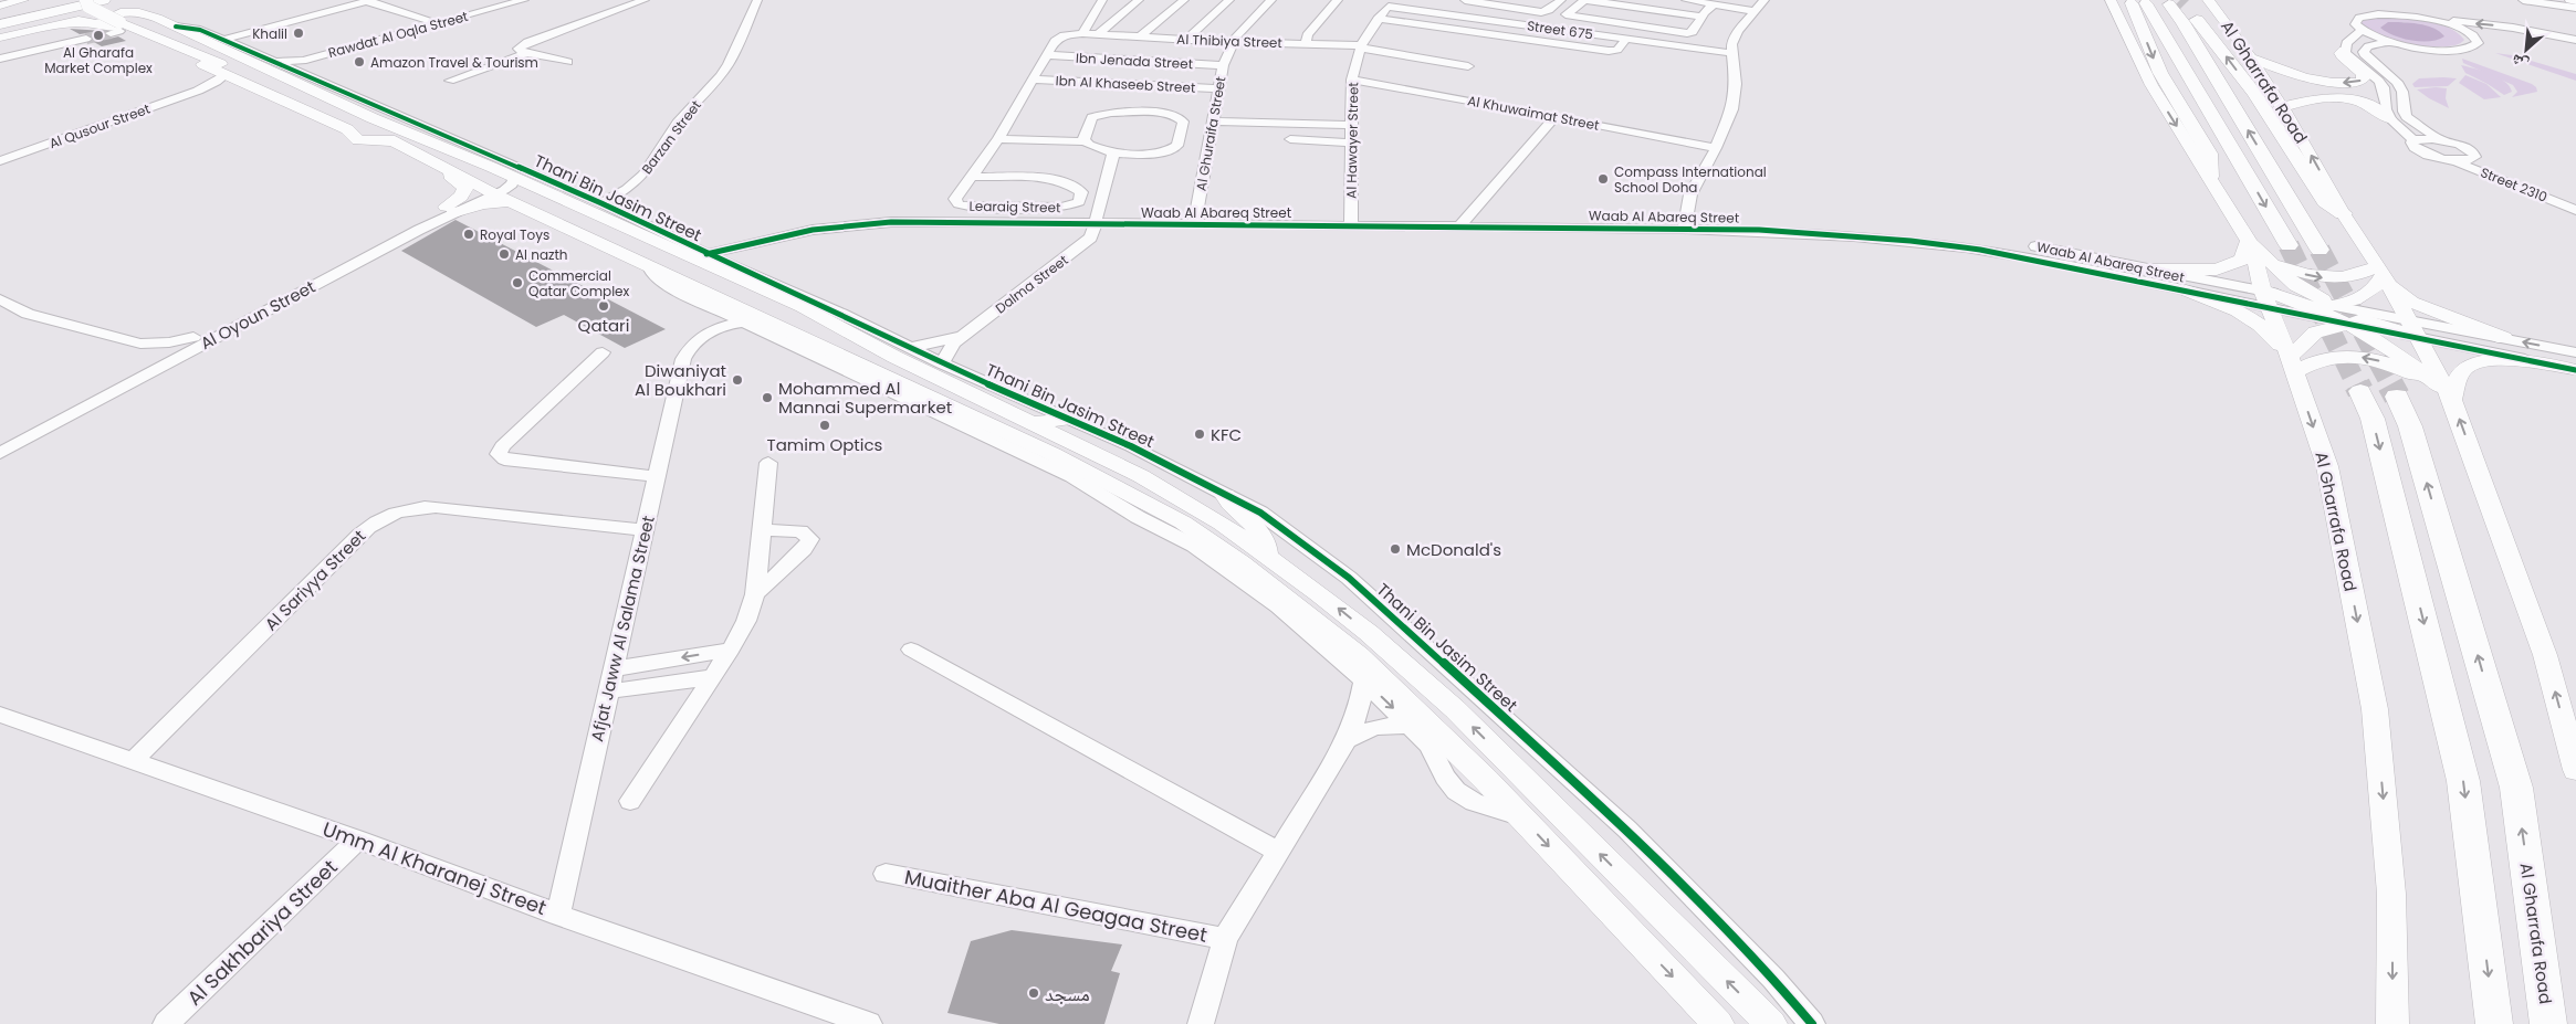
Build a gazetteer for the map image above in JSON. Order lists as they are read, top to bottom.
{
  "streets": {
    "highway": ["Al Gharrafa Road"],
    "main road": ["Thani Bin Jasim Street"],
    "street": [
      "Street 675",
      "Rawdat Al Oqla Street",
      "Al Thibiya Street",
      "Ibn Jenada Street",
      "Ibn Al Khaseeb Street",
      "Al Khuwaimat Street",
      "Al Qusour Street",
      "Al Ghuraifa Street",
      "Barzan Street",
      "Al Hawayer Street",
      "Street 2310",
      "Learaig Street",
      "Waab Al Abareq Street",
      "Dalma Street",
      "Al Oyoun Street",
      "Al Sariyya Street",
      "Afjat Jaww Al Salama Street",
      "Umm Al Kharanej Street",
      "Muaither Aba Al Geagaa Street",
      "Al Sakhbariya Street"
    ]
  },
  "crossings": [
    ["Street 675", "Al Hawayer Street"],
    ["Rawdat Al Oqla Street", "Thani Bin Jasim Street"],
    ["Al Thibiya Street", "Al Ghuraifa Street"],
    ["Al Thibiya Street", "Al Hawayer Street"],
    ["Al Thibiya Street", "Learaig Street"],
    ["Ibn Jenada Street", "Al Ghuraifa Street"],
    ["Ibn Jenada Street", "Learaig Street"],
    ["Al Gharrafa Road", "Waab Al Abareq Street"],
    ["Ibn Al Khaseeb Street", "Al Ghuraifa Street"],
    ["Ibn Al Khaseeb Street", "Learaig Street"],
    ["Al Khuwaimat Street", "Al Hawayer Street"],
    ["Al Qusour Street", "Thani Bin Jasim Street"],
    ["Al Ghuraifa Street", "Waab Al Abareq Street"],
    ["Barzan Street", "Thani Bin Jasim Street"],
    ["Al Hawayer Street", "Waab Al Abareq Street"],
    ["Thani Bin Jasim Street", "Waab Al Abareq Street"],
    ["Thani Bin Jasim Street", "Dalma Street"],
    ["Thani Bin Jasim Street", "Al Oyoun Street"],
    ["Thani Bin Jasim Street", "Afjat Jaww Al Salama Street"],
    ["Waab Al Abareq Street", "Dalma Street"],
    ["Al Sariyya Street", "Afjat Jaww Al Salama Street"],
    ["Al Sariyya Street", "Umm Al Kharanej Street"],
    ["Afjat Jaww Al Salama Street", "Umm Al Kharanej Street"],
    ["Umm Al Kharanej Street", "Al Sakhbariya Street"]
  ],
  "places": [
    "Khalil",
    "Al Gharafa Market Complex",
    "Amazon Travel & Tourism",
    "Compass International School Doha",
    "Royal Toys",
    "Al nazth",
    "Commercial Qatar Complex",
    "Qatari",
    "Diwaniyat Al Boukhari",
    "Mohammed Al Mannai Supermarket",
    "Tamim Optics",
    "KFC",
    "McDonald's",
    "مسجد"
  ],
  "north": "bottom left"
}
